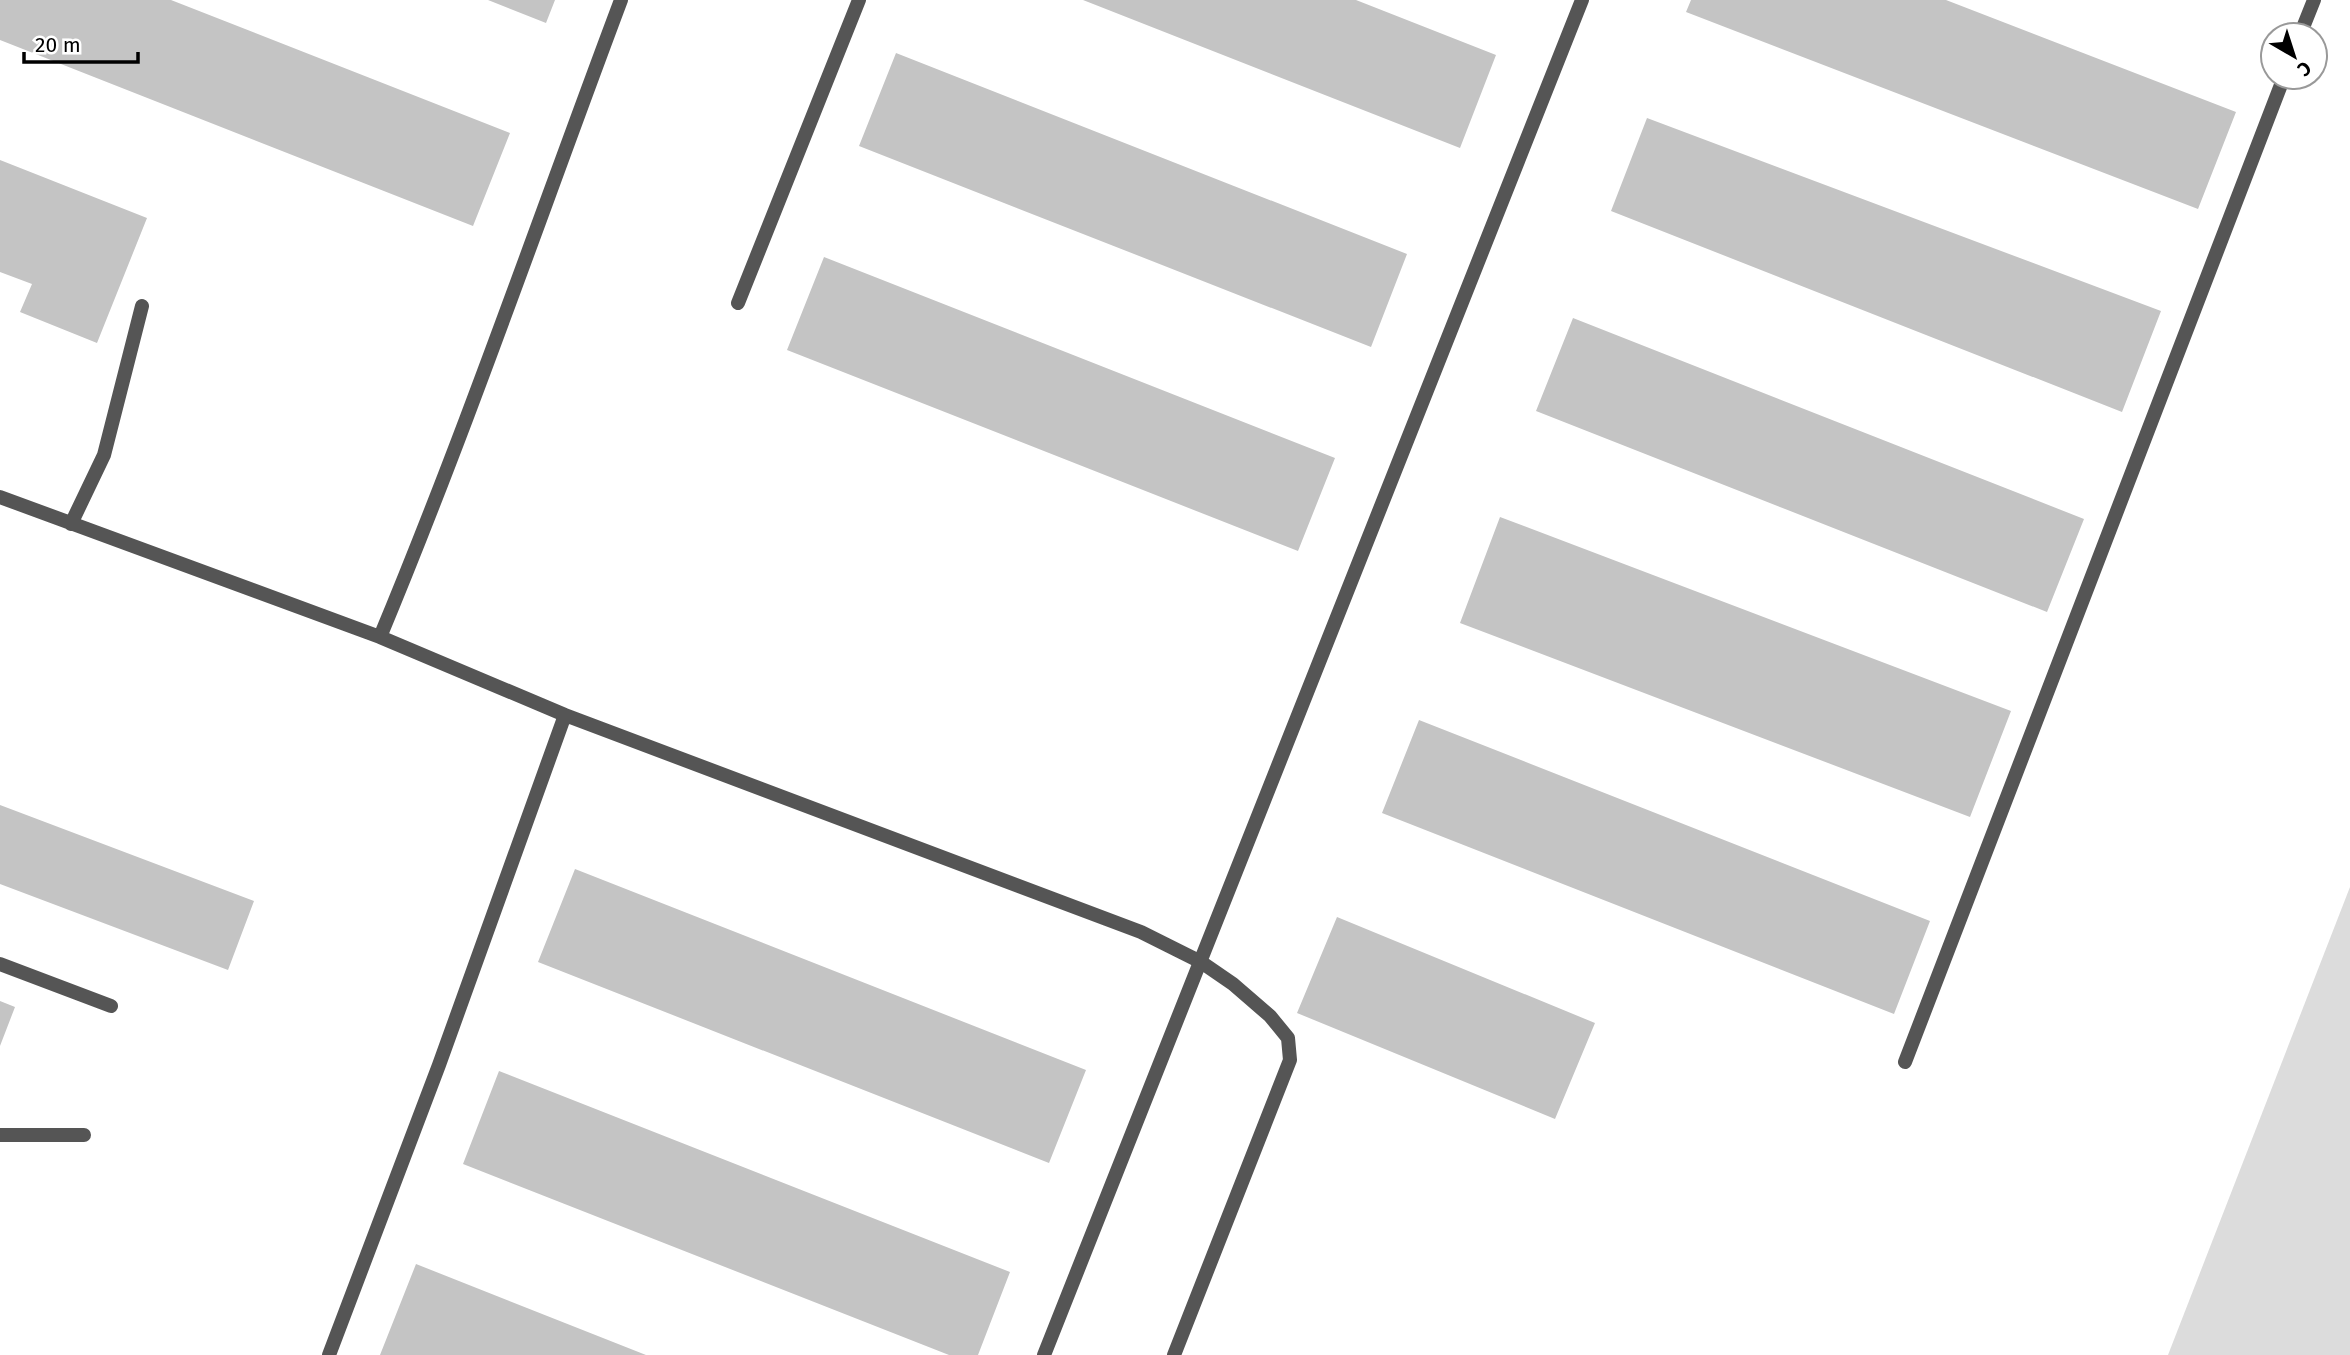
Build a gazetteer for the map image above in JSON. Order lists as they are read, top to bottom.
{
  "scale_bar": "20 m",
  "north": "bottom right"
}
